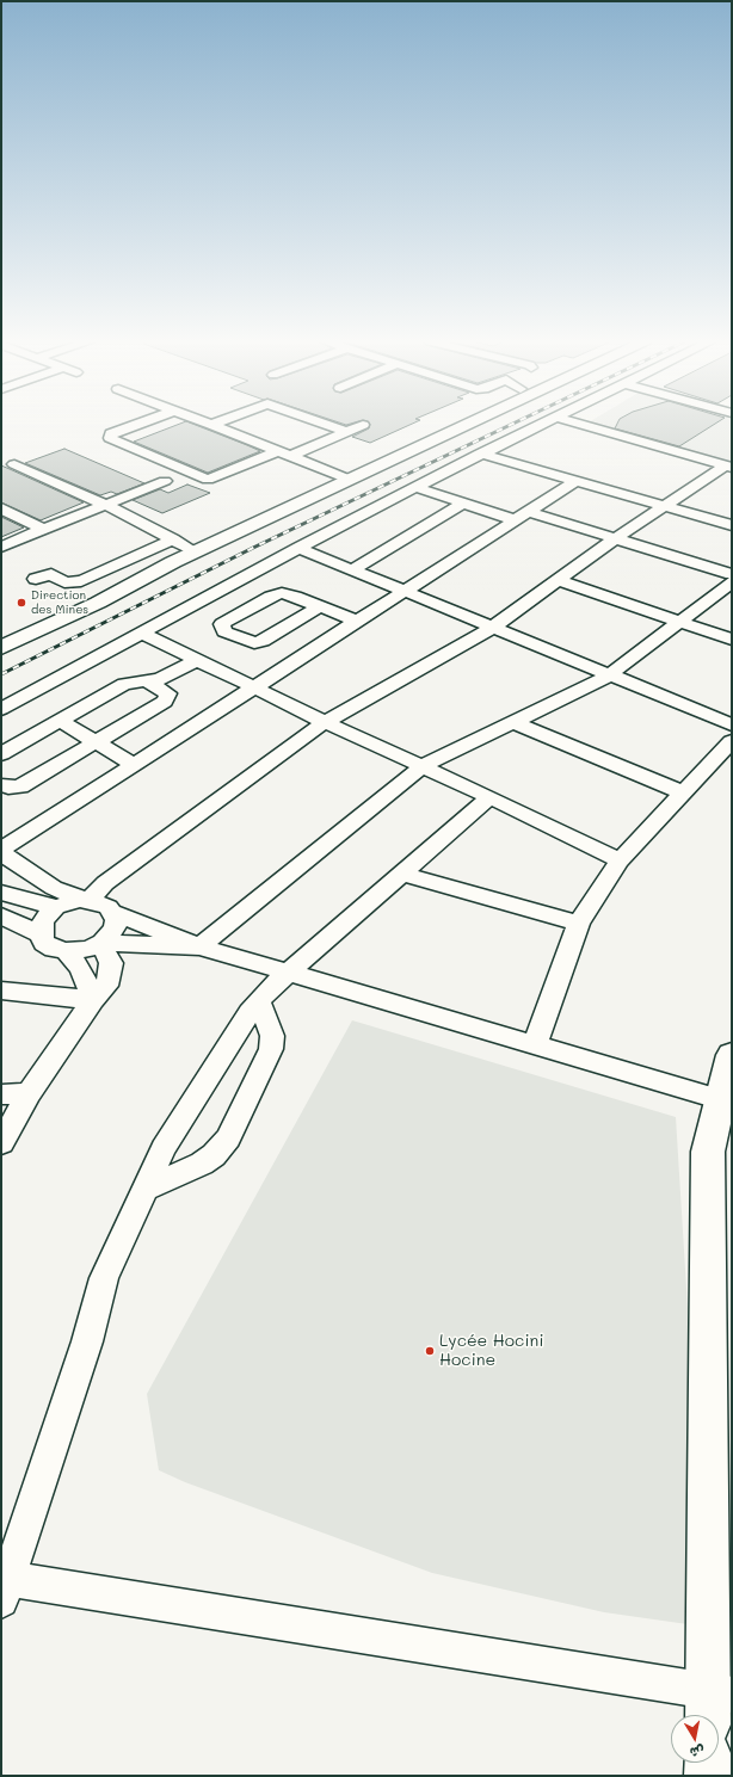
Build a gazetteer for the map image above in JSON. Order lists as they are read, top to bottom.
{
  "places": ["Direction des Mines", "Lycée Hocini Hocine"],
  "north": "bottom"
}
